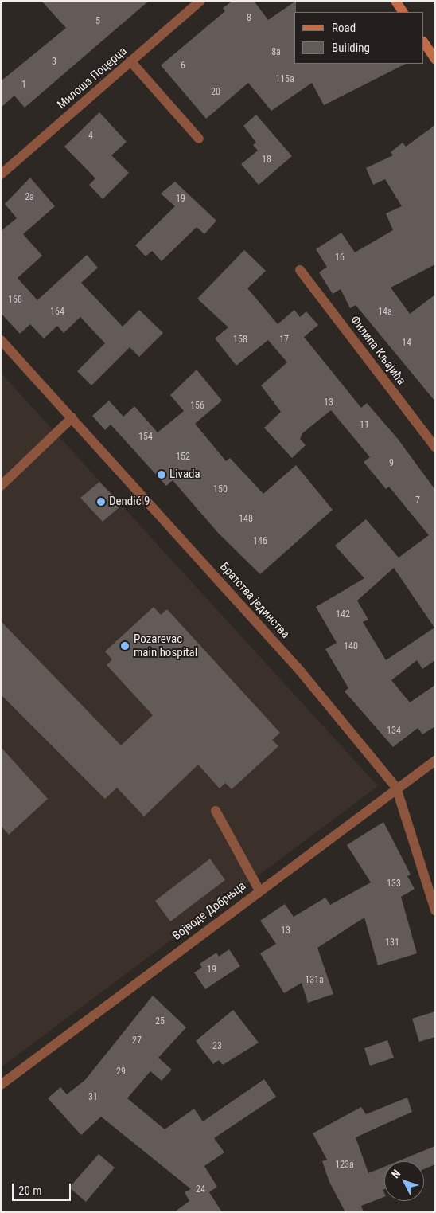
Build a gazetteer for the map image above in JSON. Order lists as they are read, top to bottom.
{
  "streets": {
    "street": [
      "Милоша Поцерца",
      "Филипа Кљајића",
      "Братства јединства",
      "Војводе Добрњца"
    ]
  },
  "crossings": [
    ["Братства јединства", "Војводе Добрњца"]
  ],
  "places": ["Livada", "Dendić 9", "Pozarevac main hospital"],
  "house_numbers": [
    "8",
    "5",
    "8a",
    "3",
    "6",
    "115a",
    "1",
    "20",
    "4",
    "18",
    "2a",
    "19",
    "16",
    "168",
    "164",
    "14a",
    "158",
    "17",
    "14",
    "13",
    "156",
    "11",
    "154",
    "152",
    "9",
    "150",
    "7",
    "148",
    "146",
    "142",
    "140",
    "134",
    "133",
    "13",
    "131",
    "19",
    "131a",
    "25",
    "27",
    "23",
    "29",
    "31",
    "123a",
    "24"
  ],
  "legend": ["Road", "Building"],
  "scale_bar": "20 m",
  "north": "top left"
}
